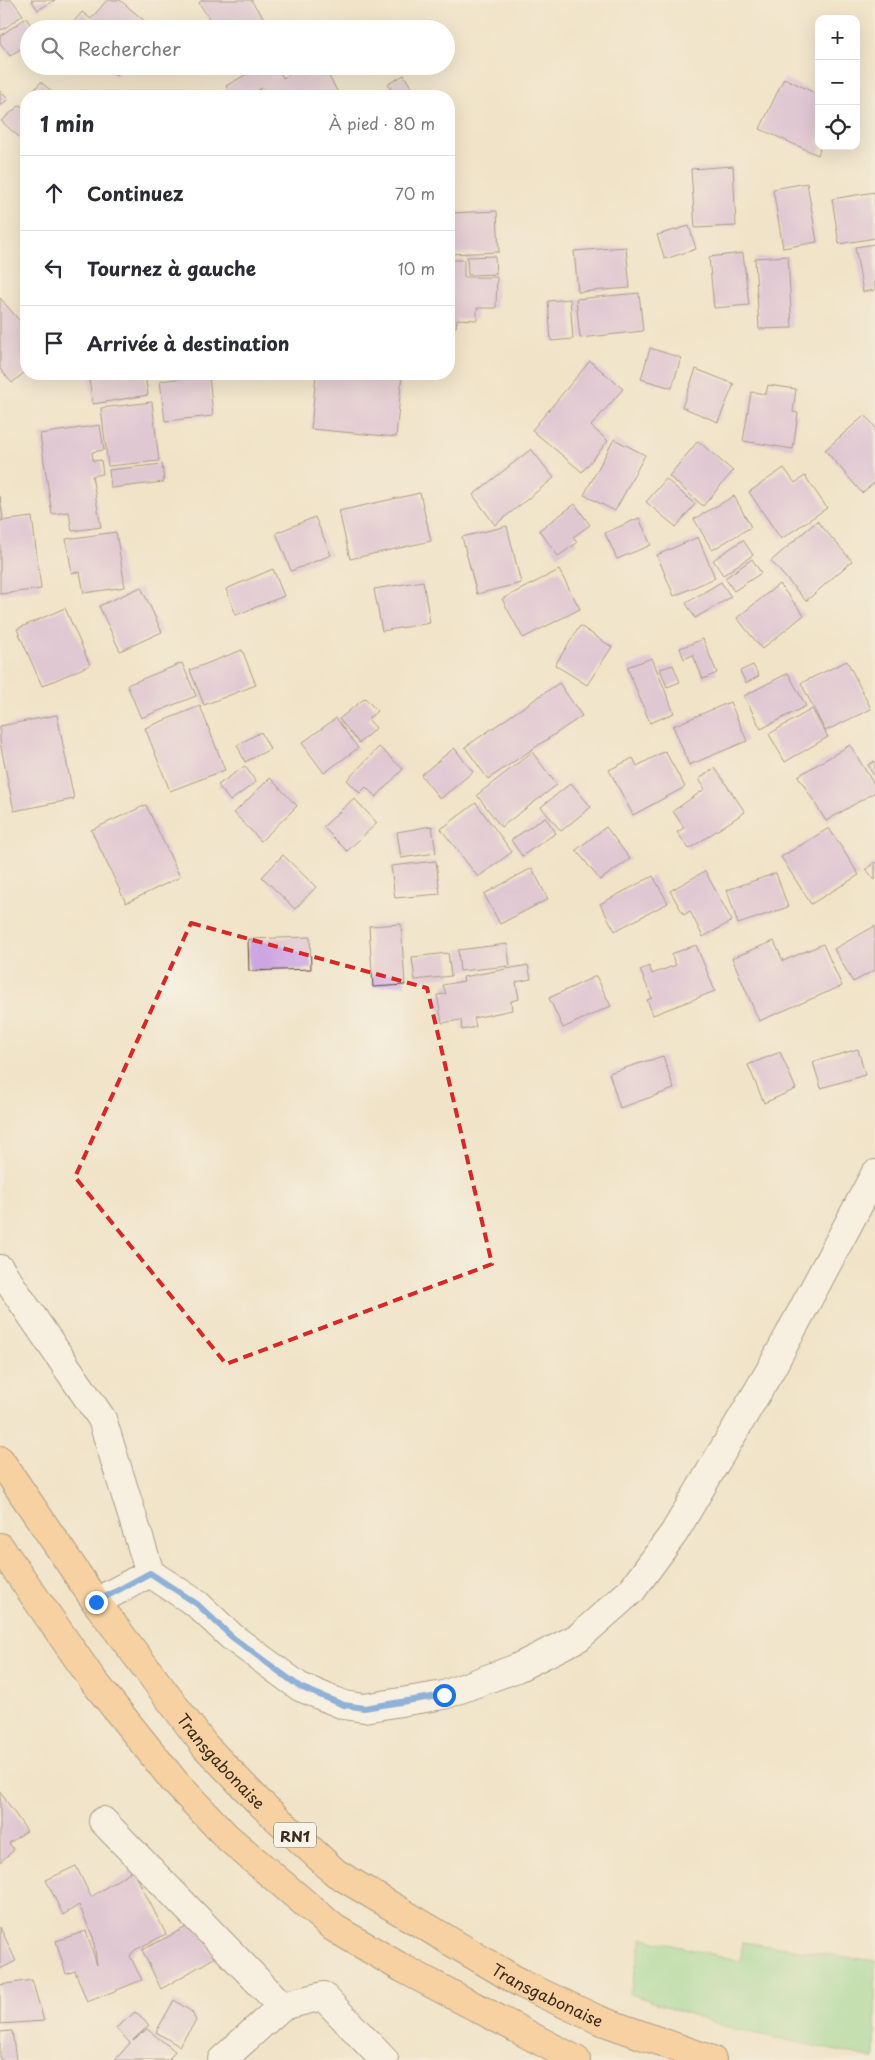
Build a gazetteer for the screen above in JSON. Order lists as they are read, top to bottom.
{
  "streets": {
    "highway": ["Transgabonaise", "RN1"]
  },
  "page": {
    "map_buttons": ["+", "−"],
    "search": "Rechercher",
    "heading": ["1 min", "À pied · 80 m"],
    "list": [
      ["Continuez", "70 m"],
      ["Tournez à gauche", "10 m"],
      "Arrivée à destination"
    ]
  }
}
